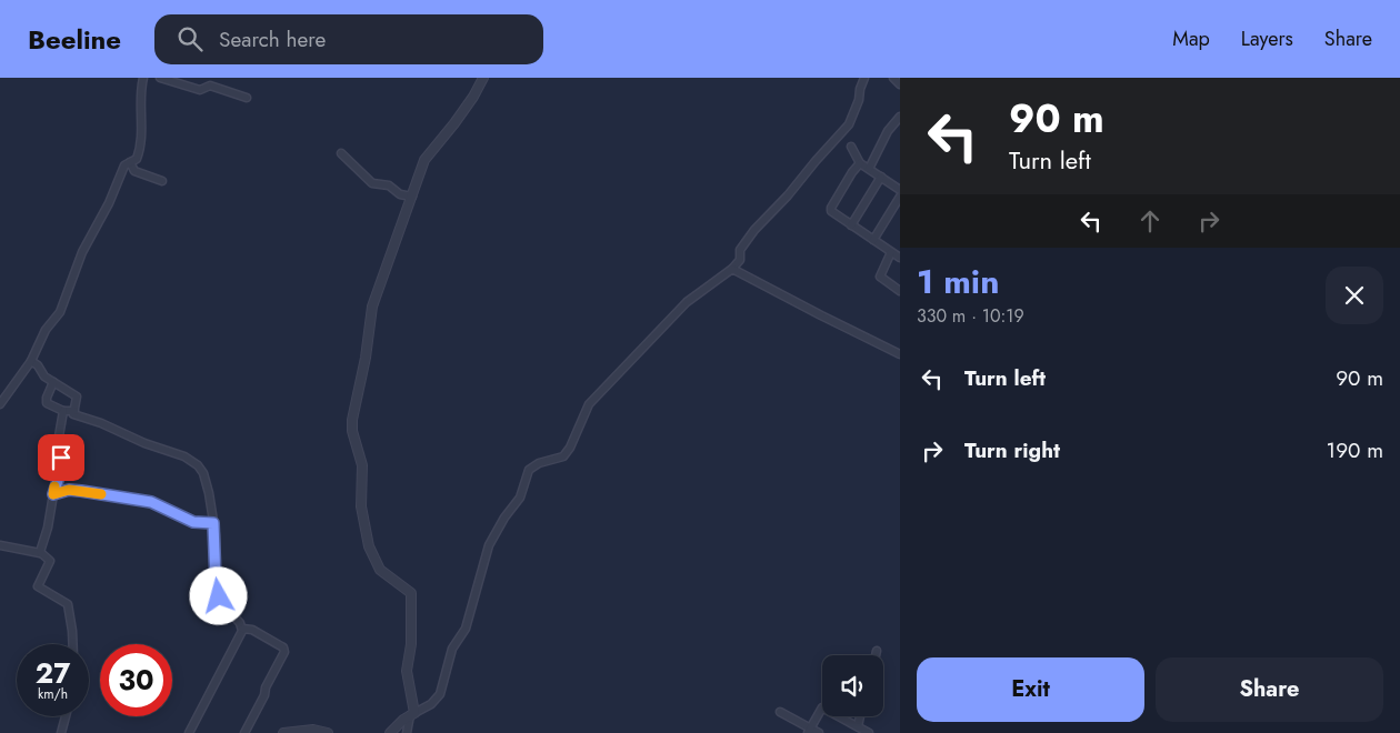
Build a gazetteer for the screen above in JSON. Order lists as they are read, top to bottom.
{
  "page": {
    "header": "Beeline",
    "search": "Search here",
    "nav": ["Map", "Layers", "Share"],
    "turn": ["90 m", "Turn left"],
    "heading": ["1 min", "330 m · 10:19"],
    "list": [
      {
        "name": "Turn left",
        "value": "90 m"
      },
      {
        "name": "Turn right",
        "value": "190 m"
      }
    ],
    "speed": "27 km/h",
    "limit": "30",
    "buttons": ["Exit", "Share"]
  }
}
